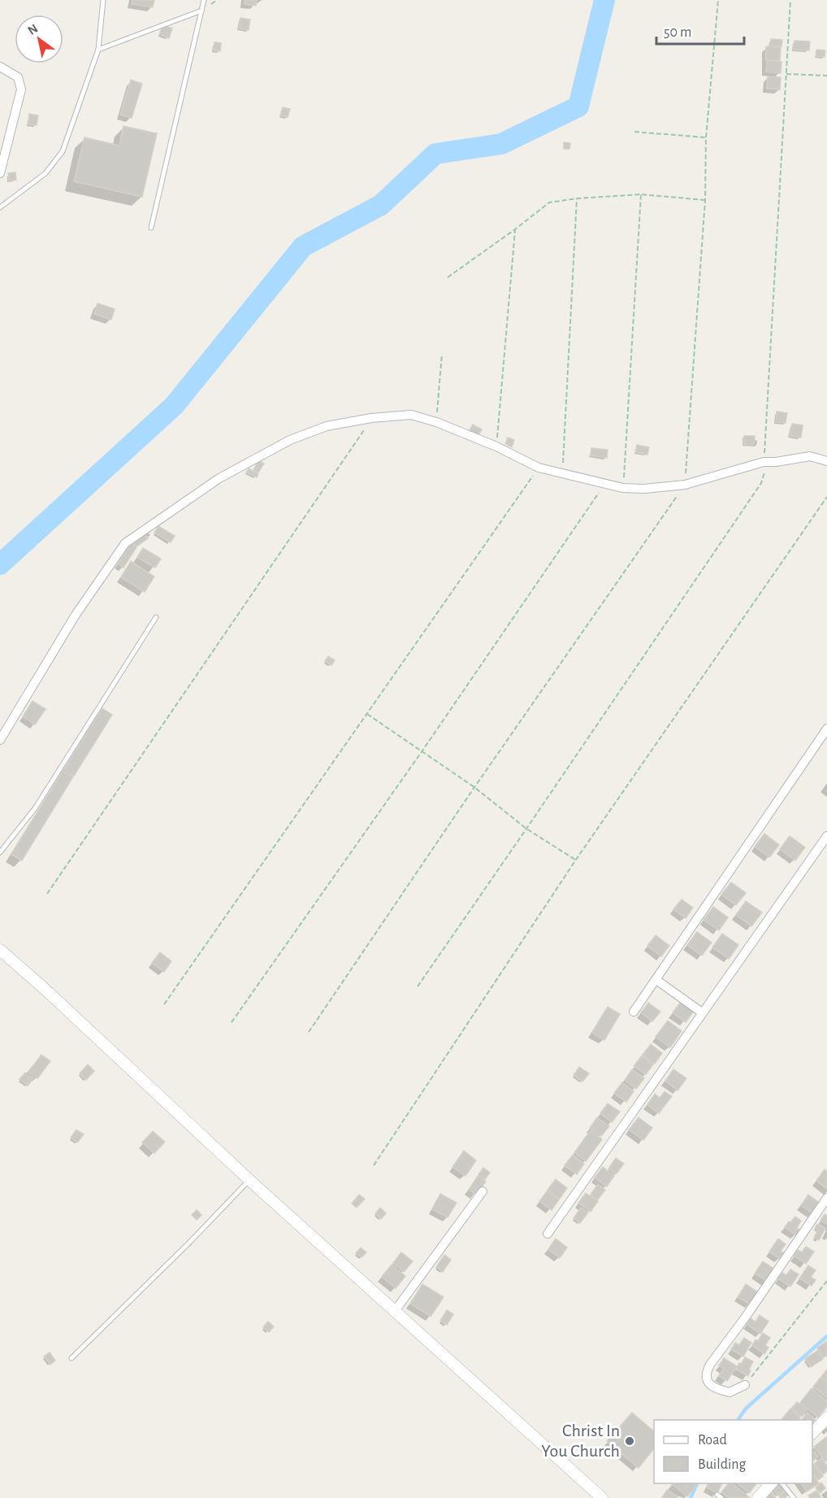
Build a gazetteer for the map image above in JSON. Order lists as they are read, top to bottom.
{
  "places": ["Christ In You Church"],
  "legend": ["Road", "Building"],
  "scale_bar": "50 m",
  "north": "top left"
}
